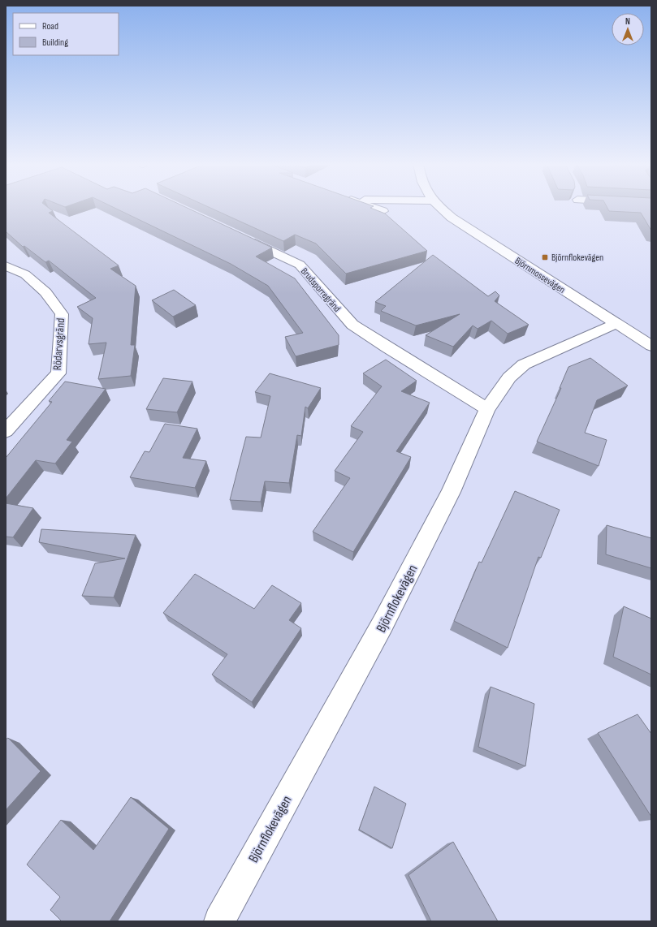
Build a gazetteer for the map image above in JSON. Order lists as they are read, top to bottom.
{
  "streets": {
    "street": [
      "Björnmossevägen",
      "Brudsporregränd",
      "Rödarvsgränd",
      "Björnflokevägen"
    ]
  },
  "crossings": [
    ["Björnmossevägen", "Björnflokevägen"],
    ["Brudsporregränd", "Björnflokevägen"]
  ],
  "places": {
    "transit": ["Björnflokevägen"]
  },
  "legend": ["Road", "Building"],
  "north": "top"
}
